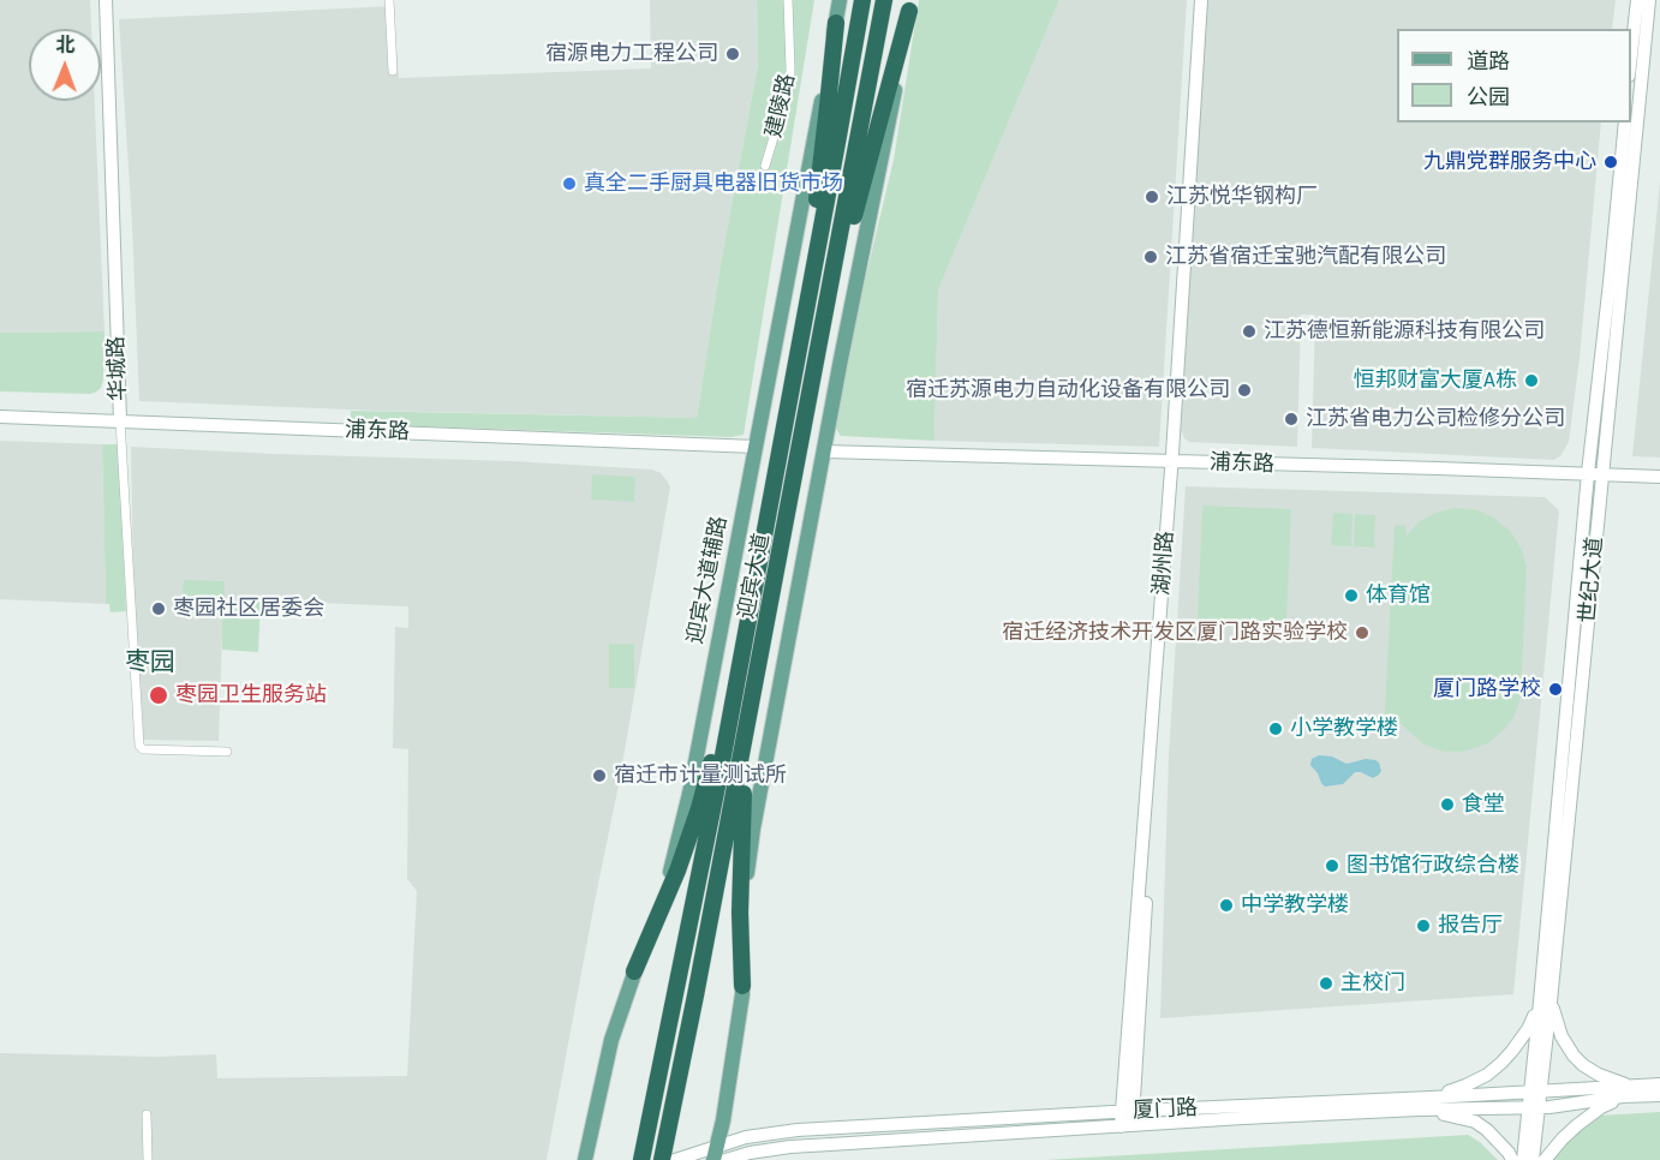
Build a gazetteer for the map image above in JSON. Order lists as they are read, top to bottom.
{
  "streets": {
    "highway": ["迎宾大道"],
    "main road": ["迎宾大道辅路"],
    "street": [
      "建陵路",
      "华城路",
      "浦东路",
      "湖州路",
      "世纪大道",
      "厦门路"
    ]
  },
  "crossings": [
    ["华城路", "浦东路"],
    ["浦东路", "湖州路"],
    ["浦东路", "迎宾大道辅路"],
    ["浦东路", "世纪大道"],
    ["湖州路", "厦门路"],
    ["世纪大道", "厦门路"]
  ],
  "districts": ["枣园"],
  "places": [
    "宿源电力工程公司",
    "九鼎党群服务中心",
    "真全二手厨具电器旧货市场",
    "江苏悦华钢构厂",
    "江苏省宿迁宝驰汽配有限公司",
    "江苏德恒新能源科技有限公司",
    "恒邦财富大厦A栋",
    "宿迁苏源电力自动化设备有限公司",
    "江苏省电力公司检修分公司",
    "体育馆",
    "枣园社区居委会",
    "宿迁经济技术开发区厦门路实验学校",
    "厦门路学校",
    "枣园卫生服务站",
    "小学教学楼",
    "宿迁市计量测试所",
    "食堂",
    "图书馆行政综合楼",
    "中学教学楼",
    "报告厅",
    "主校门"
  ],
  "legend": ["道路", "公园"],
  "north": "top"
}
